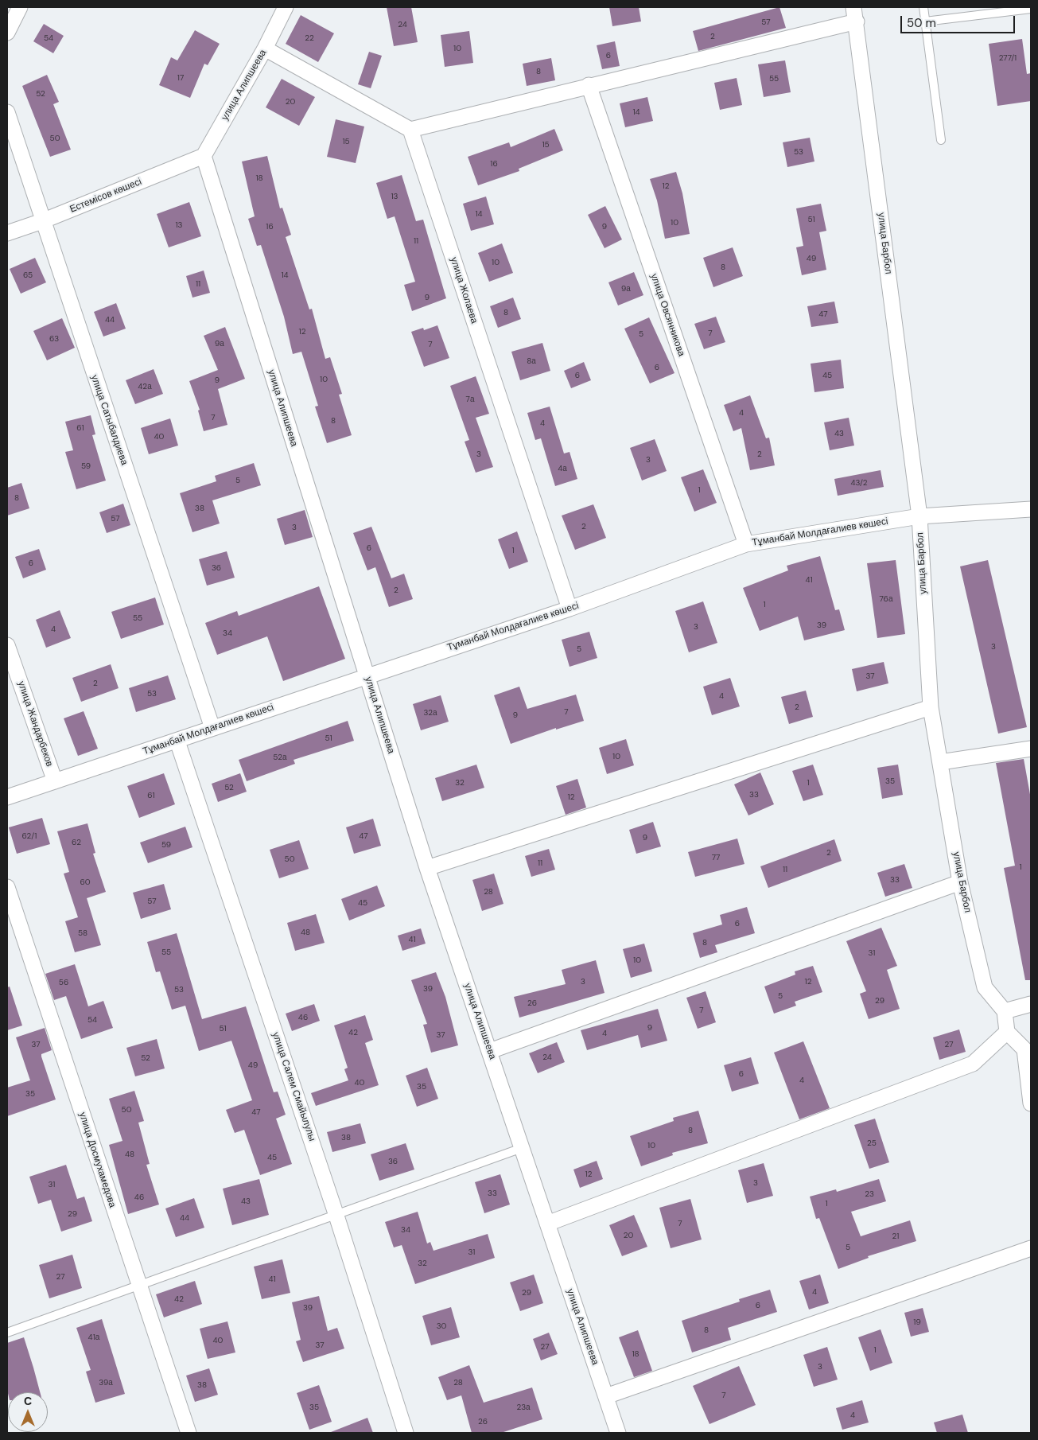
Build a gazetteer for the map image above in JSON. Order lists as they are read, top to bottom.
{
  "streets": {
    "street": [
      "улица Алипшеева",
      "Естемісов көшесі",
      "улица Барбол",
      "улица Жолаева",
      "улица Овсянникова",
      "улица Сатыбалдиева",
      "Тұманбай Молдағалиев көшесі",
      "улица Жандарбеков",
      "улица Салем Смайылулы",
      "улица Досмухамедова"
    ]
  },
  "crossings": [
    ["улица Алипшеева", "Естемісов көшесі"],
    ["улица Алипшеева", "Тұманбай Молдағалиев көшесі"],
    ["Естемісов көшесі", "улица Сатыбалдиева"],
    ["улица Барбол", "Тұманбай Молдағалиев көшесі"],
    ["улица Жолаева", "Тұманбай Молдағалиев көшесі"],
    ["улица Овсянникова", "Тұманбай Молдағалиев көшесі"],
    ["улица Сатыбалдиева", "Тұманбай Молдағалиев көшесі"],
    ["Тұманбай Молдағалиев көшесі", "улица Жандарбеков"],
    ["Тұманбай Молдағалиев көшесі", "улица Салем Смайылулы"]
  ],
  "house_numbers": [
    "57",
    "24",
    "2",
    "54",
    "22",
    "10",
    "6",
    "277/1",
    "8",
    "17",
    "55",
    "52",
    "20",
    "14",
    "50",
    "15",
    "15",
    "53",
    "16",
    "18",
    "12",
    "13",
    "14",
    "51",
    "10",
    "13",
    "16",
    "9",
    "11",
    "49",
    "10",
    "8",
    "65",
    "14",
    "11",
    "9а",
    "9",
    "8",
    "47",
    "44",
    "12",
    "7",
    "5",
    "63",
    "9а",
    "7",
    "8а",
    "6",
    "6",
    "45",
    "10",
    "9",
    "42а",
    "7а",
    "4",
    "7",
    "8",
    "4",
    "61",
    "43",
    "40",
    "3",
    "2",
    "3",
    "59",
    "4а",
    "5",
    "43/2",
    "1",
    "8",
    "38",
    "57",
    "2",
    "3",
    "6",
    "1",
    "6",
    "36",
    "41",
    "2",
    "76а",
    "1",
    "55",
    "39",
    "3",
    "4",
    "34",
    "3",
    "5",
    "37",
    "2",
    "53",
    "4",
    "2",
    "7",
    "32а",
    "9",
    "51",
    "10",
    "52а",
    "35",
    "32",
    "1",
    "52",
    "33",
    "61",
    "12",
    "62/1",
    "47",
    "9",
    "62",
    "59",
    "2",
    "77",
    "50",
    "11",
    "1",
    "11",
    "33",
    "60",
    "28",
    "57",
    "45",
    "6",
    "48",
    "58",
    "41",
    "8",
    "55",
    "31",
    "10",
    "3",
    "12",
    "56",
    "39",
    "53",
    "5",
    "29",
    "26",
    "7",
    "46",
    "54",
    "9",
    "51",
    "42",
    "4",
    "37",
    "37",
    "27",
    "24",
    "52",
    "49",
    "6",
    "4",
    "40",
    "35",
    "35",
    "50",
    "47",
    "8",
    "38",
    "25",
    "10",
    "48",
    "45",
    "36",
    "12",
    "3",
    "31",
    "33",
    "23",
    "46",
    "43",
    "1",
    "29",
    "44",
    "7",
    "34",
    "20",
    "21",
    "5",
    "31",
    "32",
    "27",
    "41",
    "4",
    "29",
    "42",
    "6",
    "39",
    "19",
    "30",
    "8",
    "41а",
    "40",
    "37",
    "27",
    "1",
    "18",
    "3",
    "39а",
    "28",
    "38",
    "7",
    "35",
    "23а",
    "4",
    "26"
  ],
  "scale_bar": "50 m",
  "north": "top"
}
